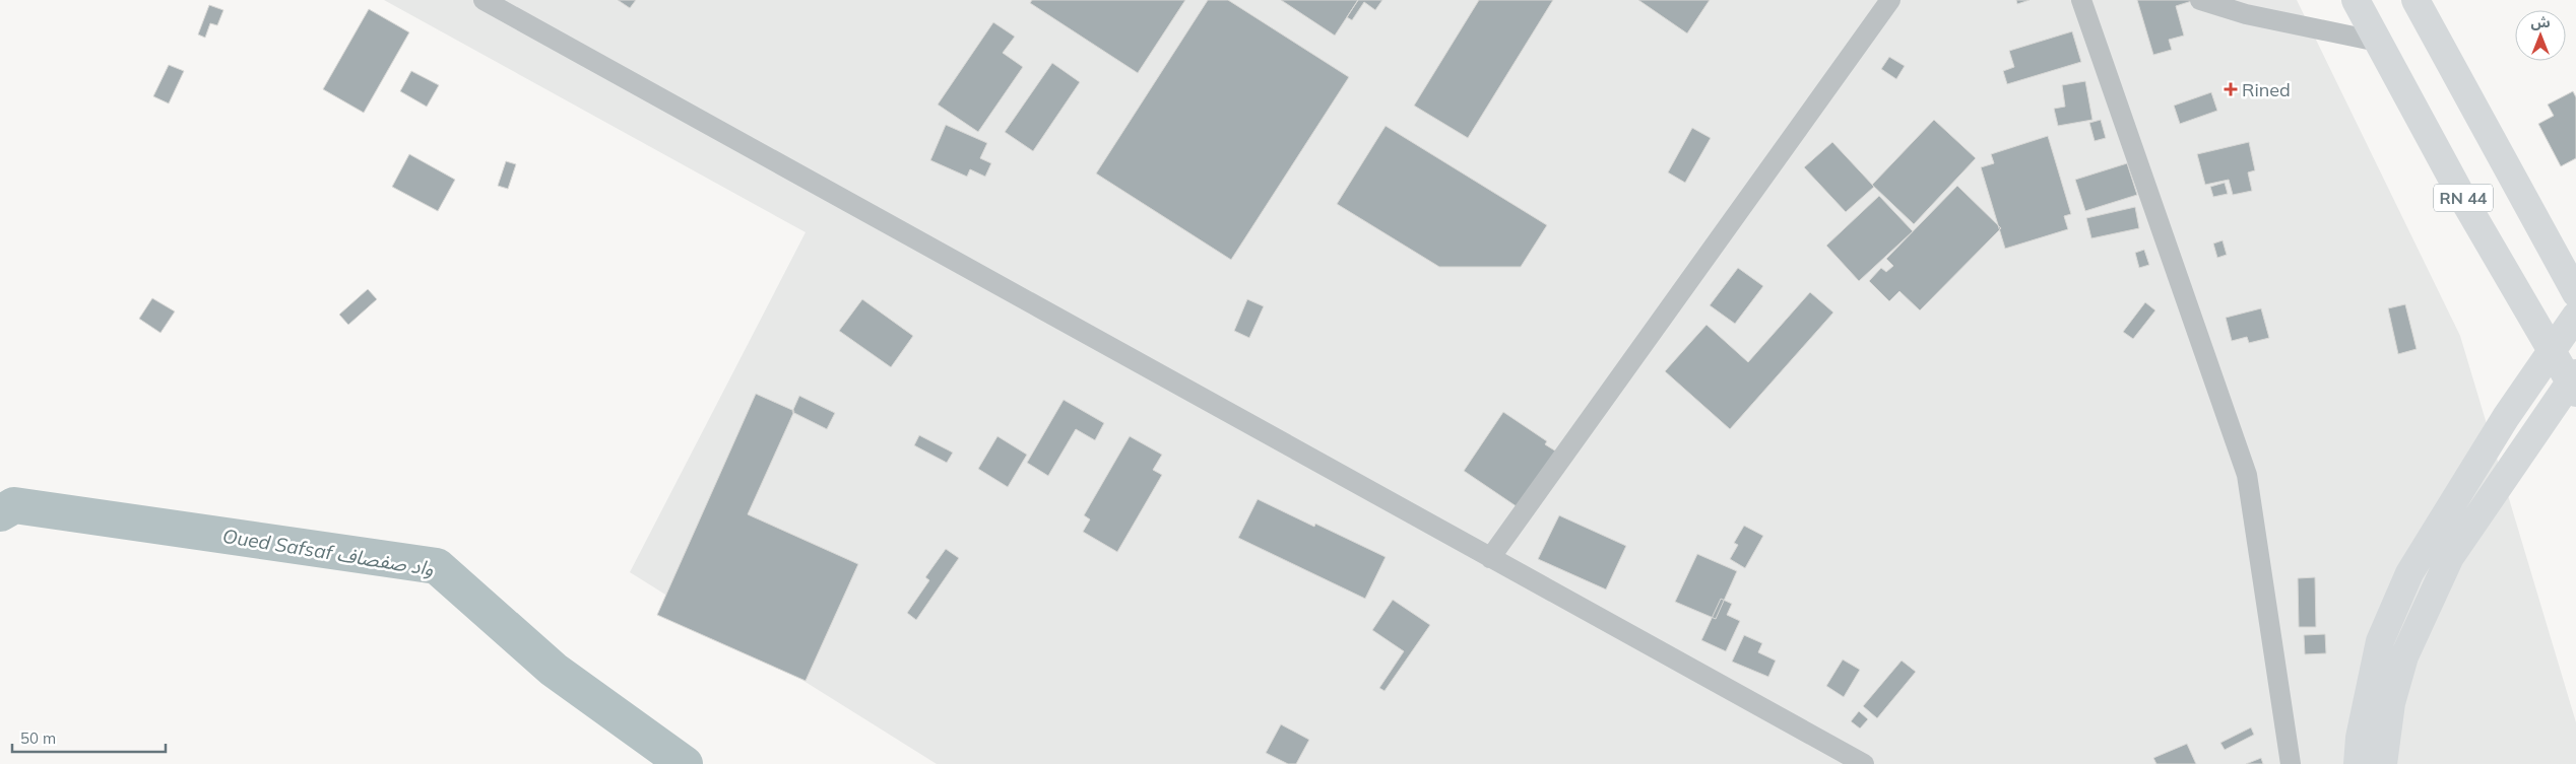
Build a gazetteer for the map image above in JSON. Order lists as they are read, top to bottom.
{
  "streets": {
    "highway": ["RN 44"]
  },
  "water": ["Oued Safsaf واد صفصاف"],
  "places": {
    "health": ["Rined"]
  },
  "scale_bar": "50 m",
  "north": "top"
}
